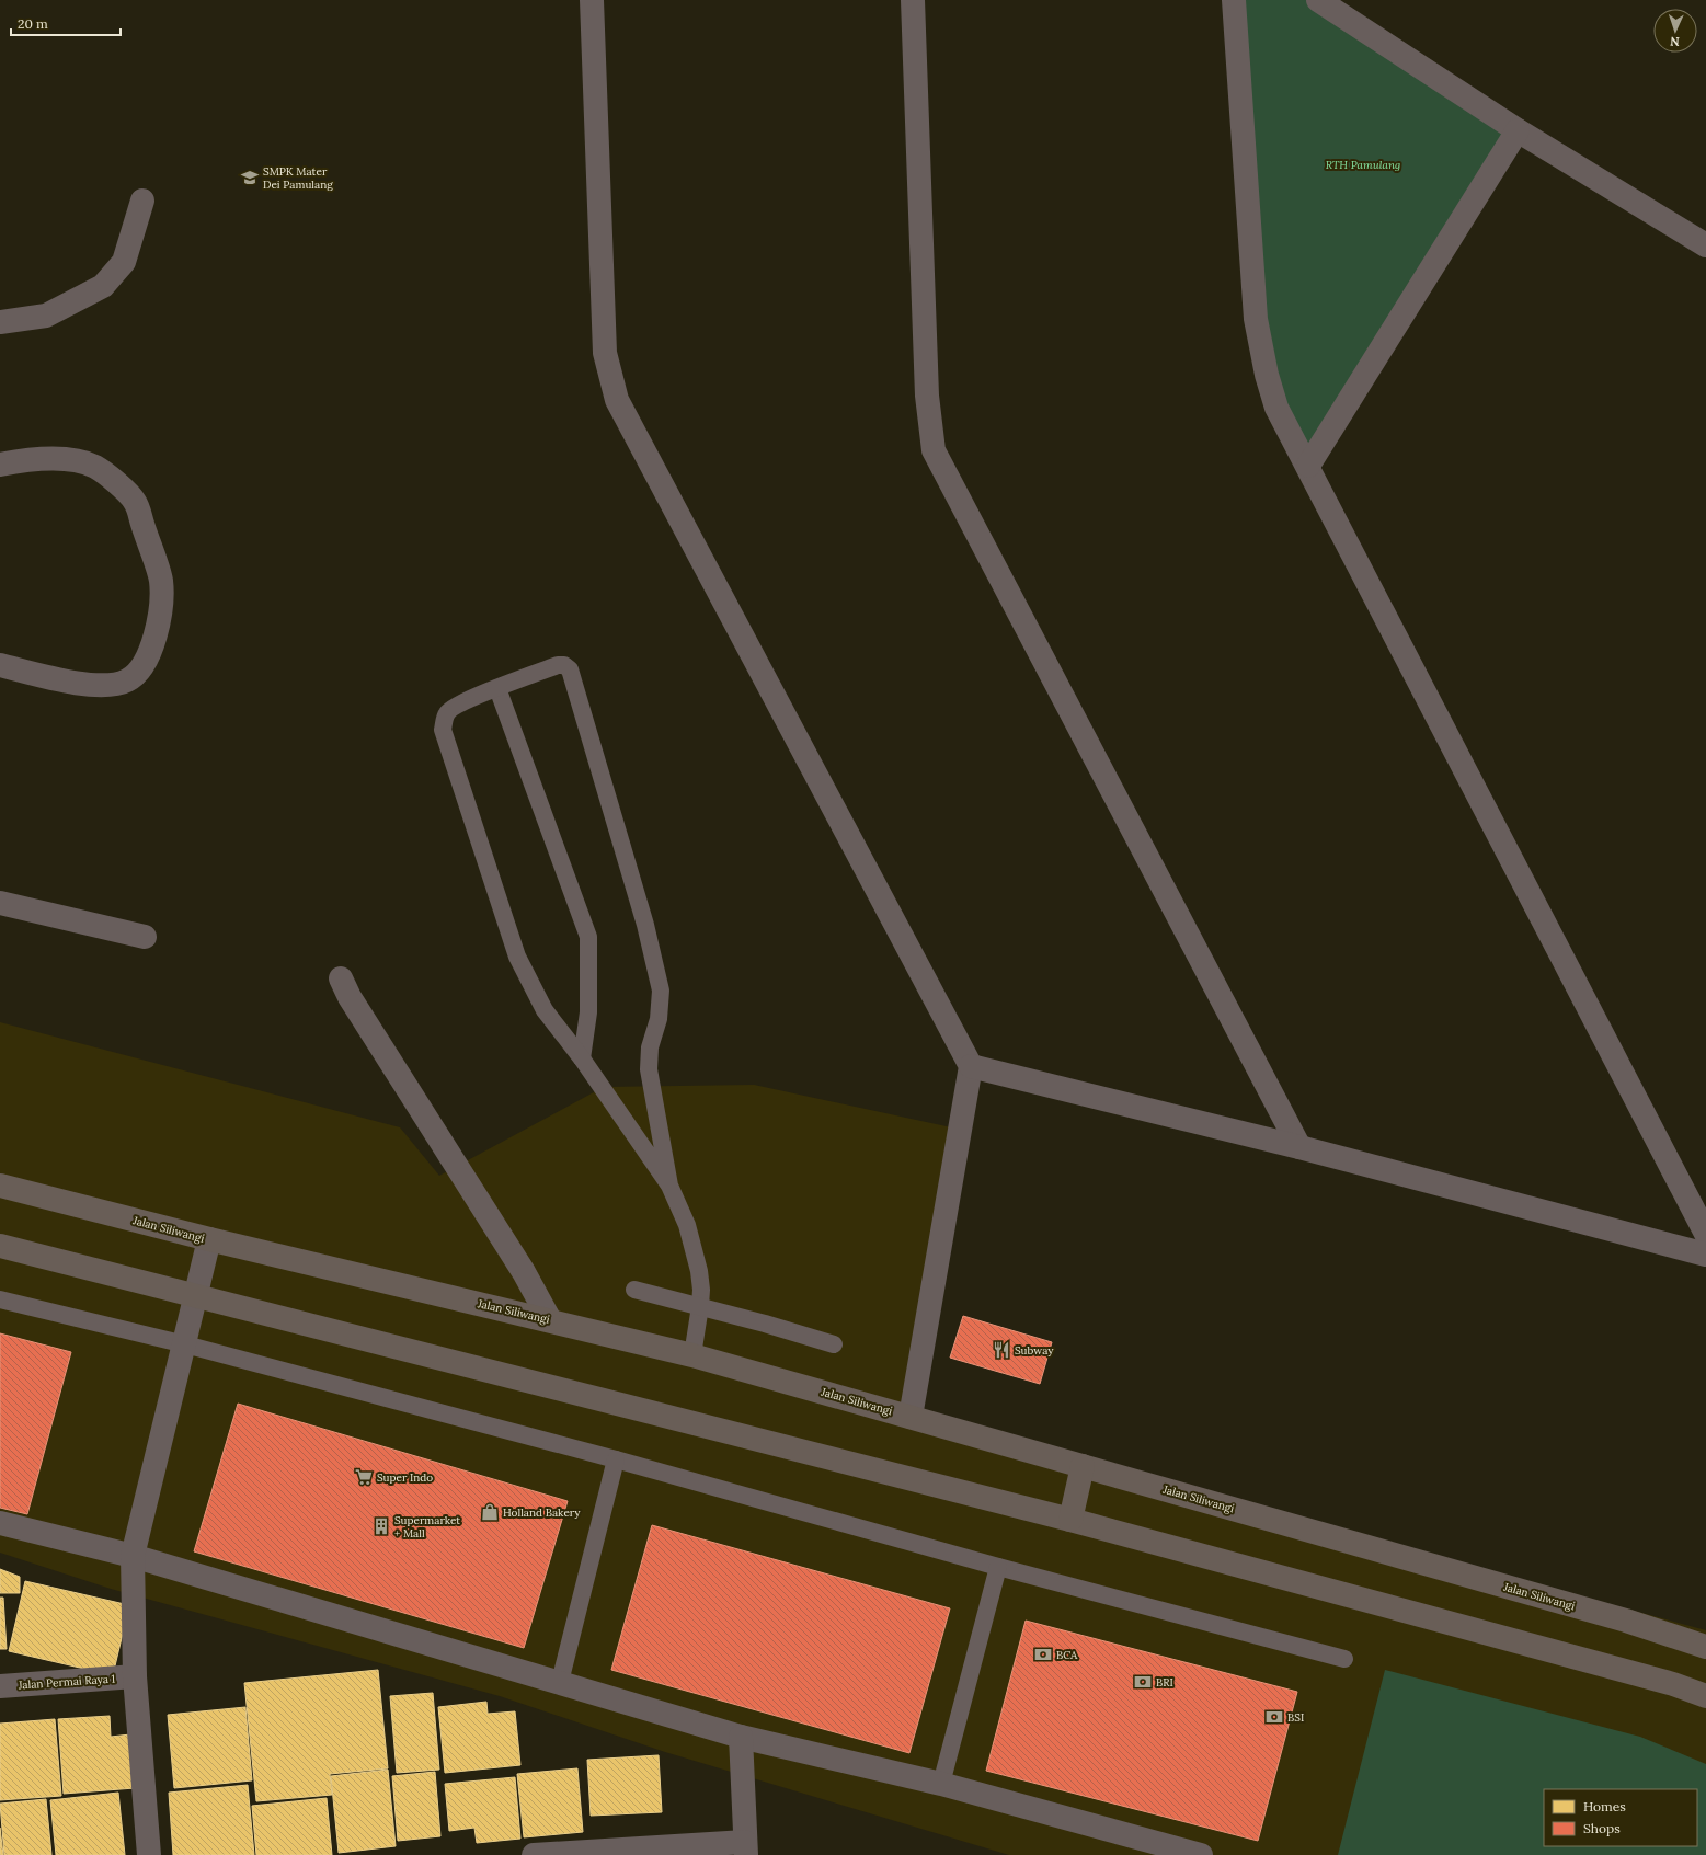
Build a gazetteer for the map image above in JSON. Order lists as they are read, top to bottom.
{
  "streets": {
    "main road": ["Jalan Siliwangi"],
    "street": ["Jalan Permai Raya 1"]
  },
  "parks": ["RTH Pamulang"],
  "places": {
    "school or university": ["SMPK Mater Dei Pamulang"],
    "restaurant": ["Subway"],
    "supermarket": ["Super Indo"],
    "shop": ["Holland Bakery"],
    "building": ["Supermarket + Mall"],
    "bank": ["BCA", "BRI", "BSI"]
  },
  "legend": ["Homes", "Shops"],
  "scale_bar": "20 m",
  "north": "bottom"
}
